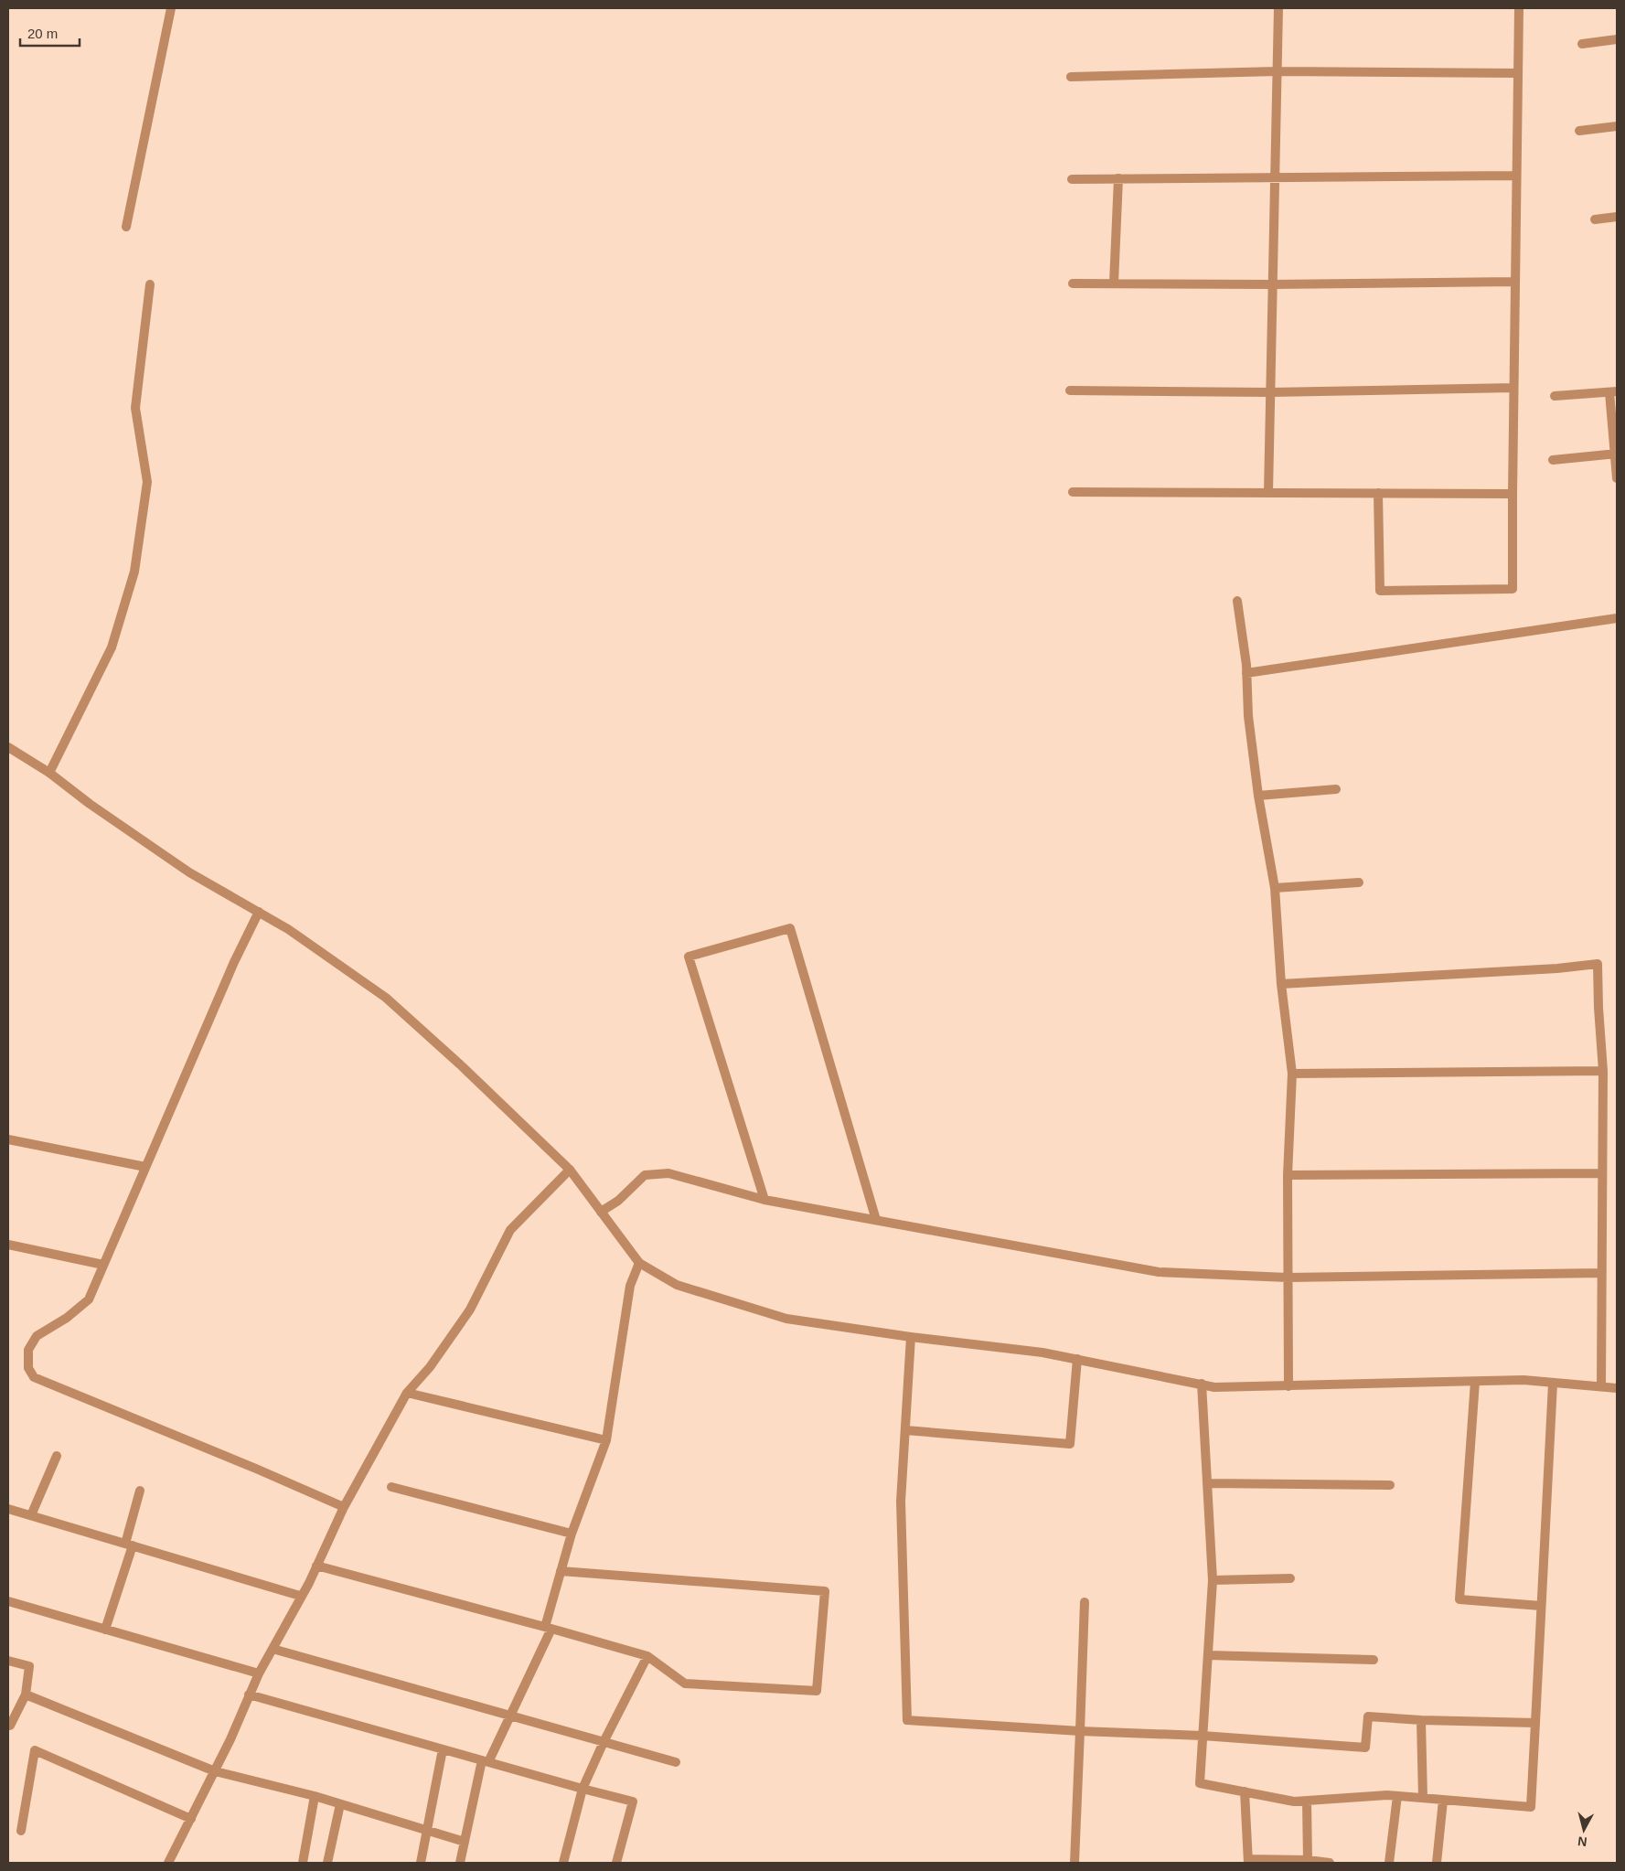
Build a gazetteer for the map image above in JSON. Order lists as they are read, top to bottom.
{
  "scale_bar": "20 m",
  "north": "bottom"
}
